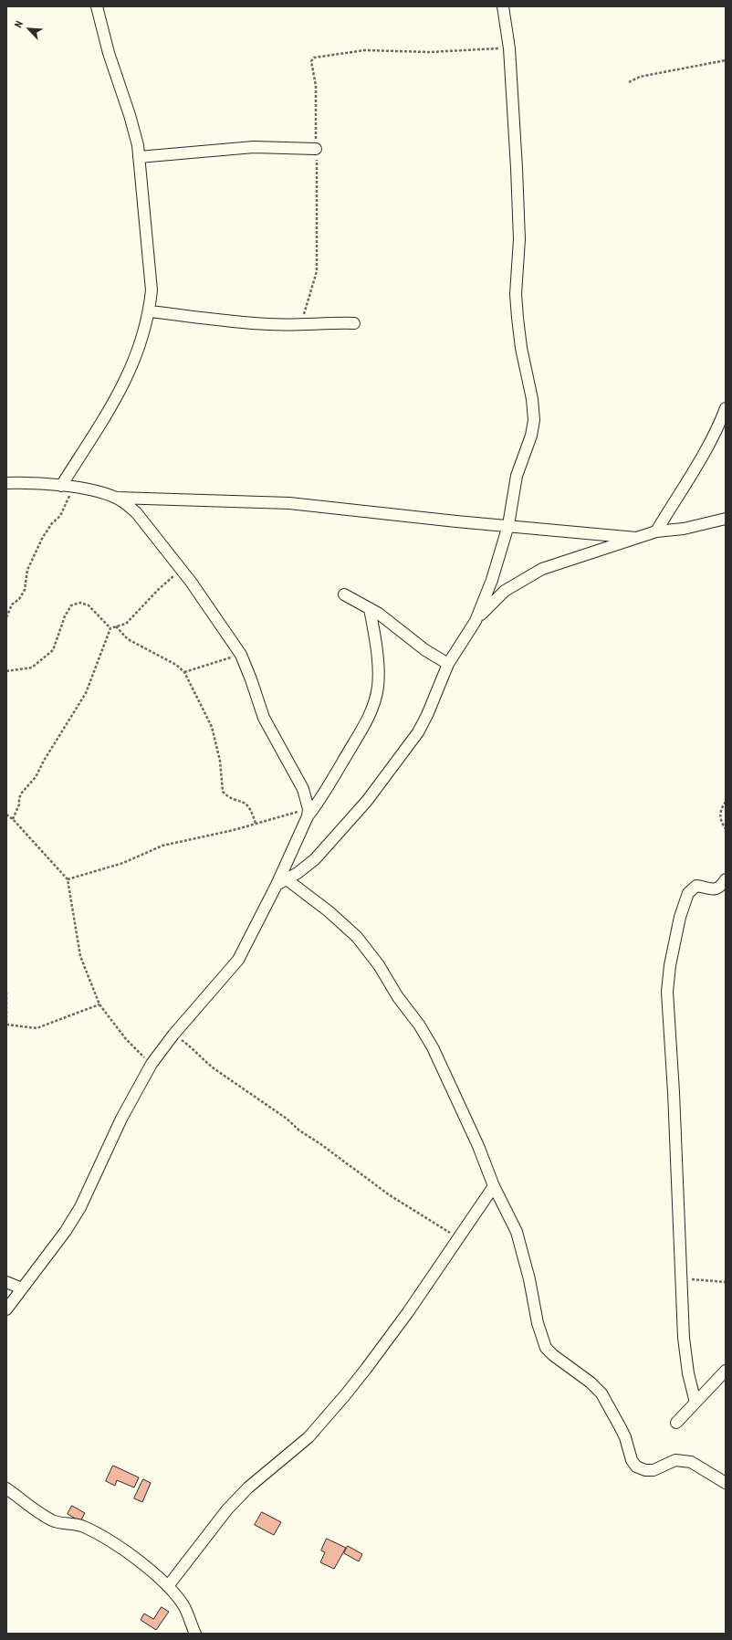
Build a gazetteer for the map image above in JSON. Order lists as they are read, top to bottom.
{
  "north": "top left"
}
